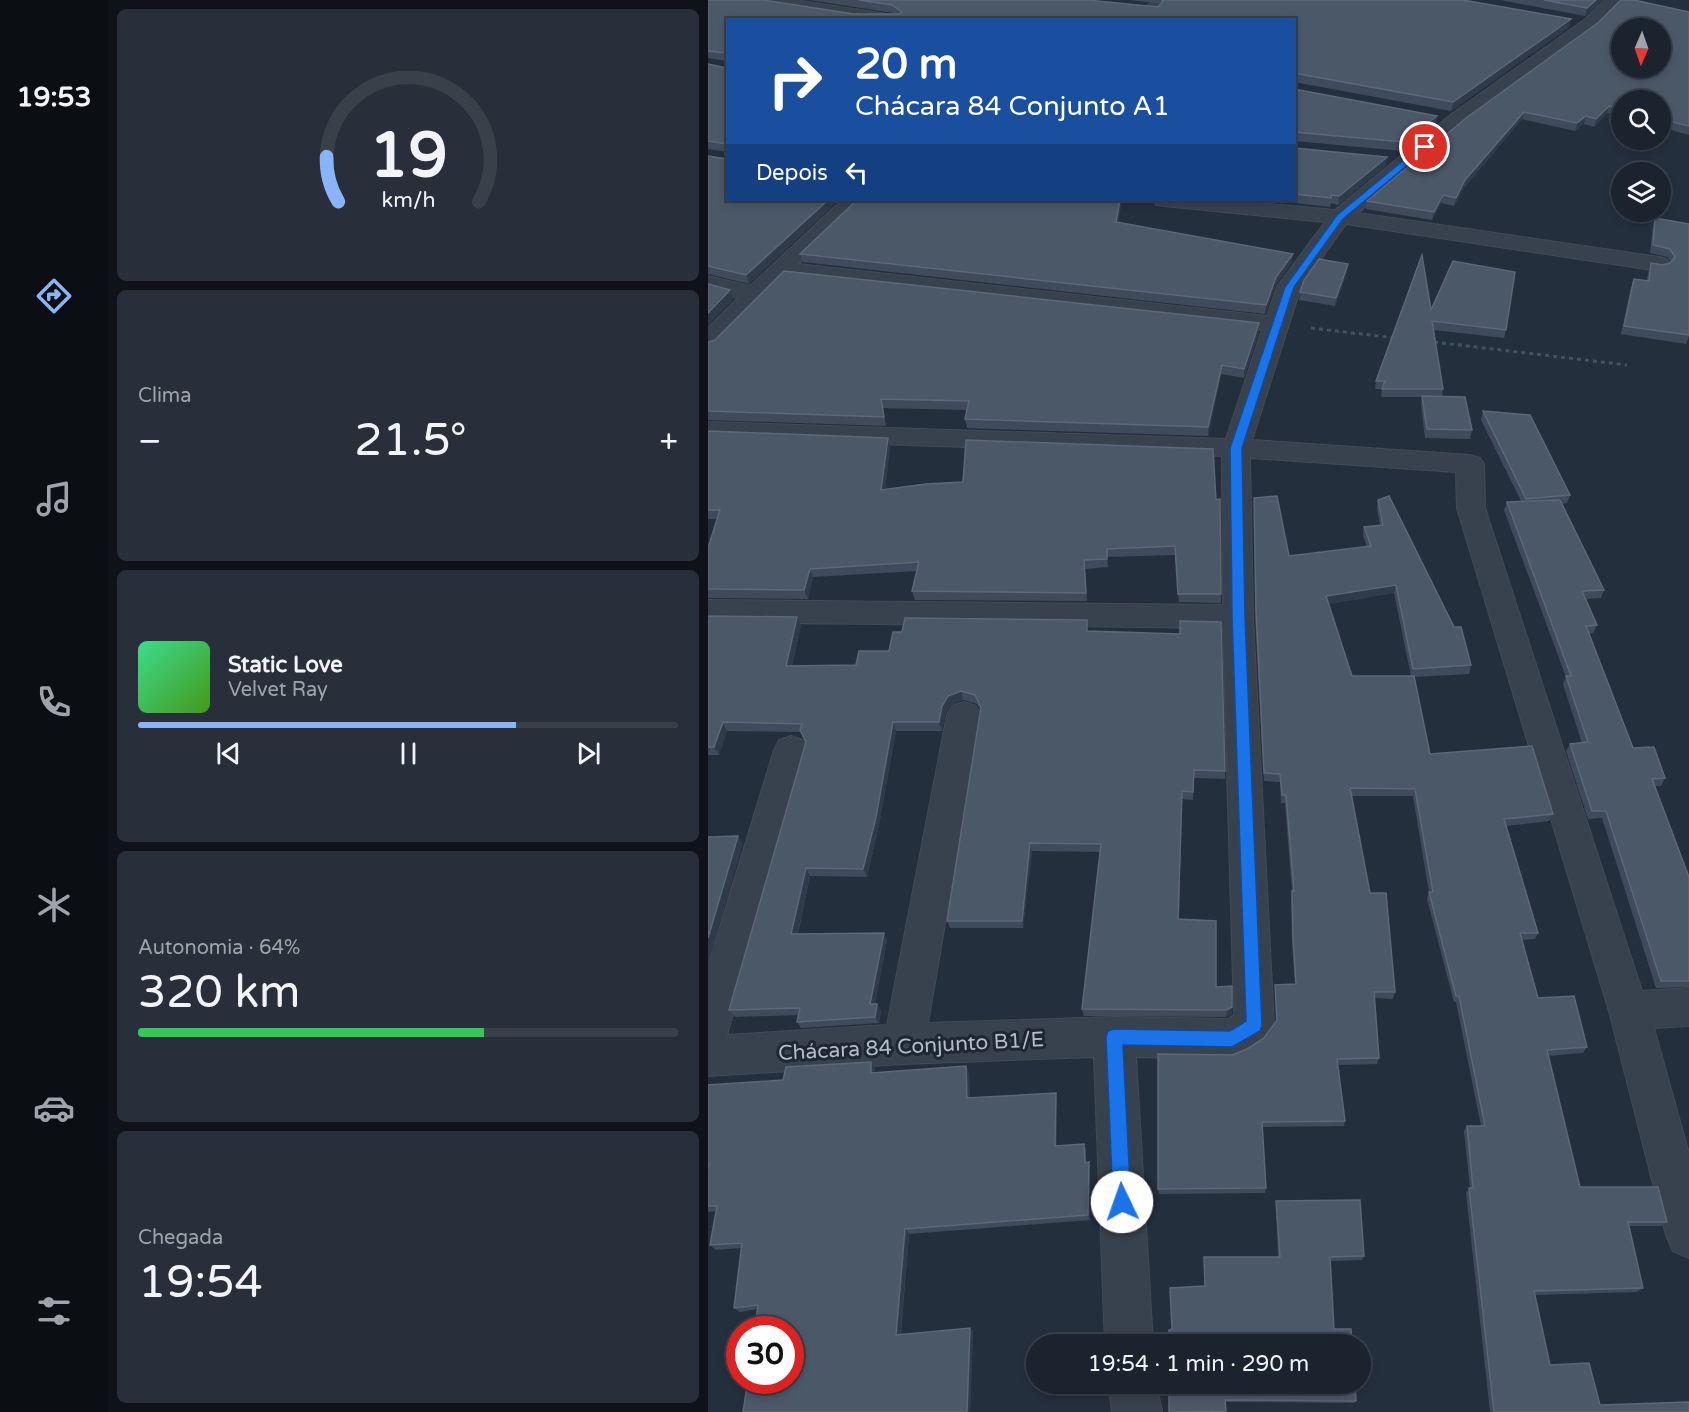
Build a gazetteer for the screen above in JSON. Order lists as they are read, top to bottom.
{
  "streets": {
    "street": ["Chácara 84 Conjunto B1/E"]
  },
  "north": "bottom",
  "page": {
    "tabs": "19:53",
    "turn": ["20 m", "Chácara 84 Conjunto A1"],
    "then": "Depois",
    "tile": [
      "Clima",
      ["Autonomia · 64%", "320 km"],
      ["Chegada", "19:54"]
    ],
    "heat": ["−", "21.5°", "+"],
    "song": ["Static Love", "Velvet Ray"],
    "limit": "30",
    "trip": "19:54 · 1 min · 290 m",
    "gauge": ["19", "km/h"]
  }
}
